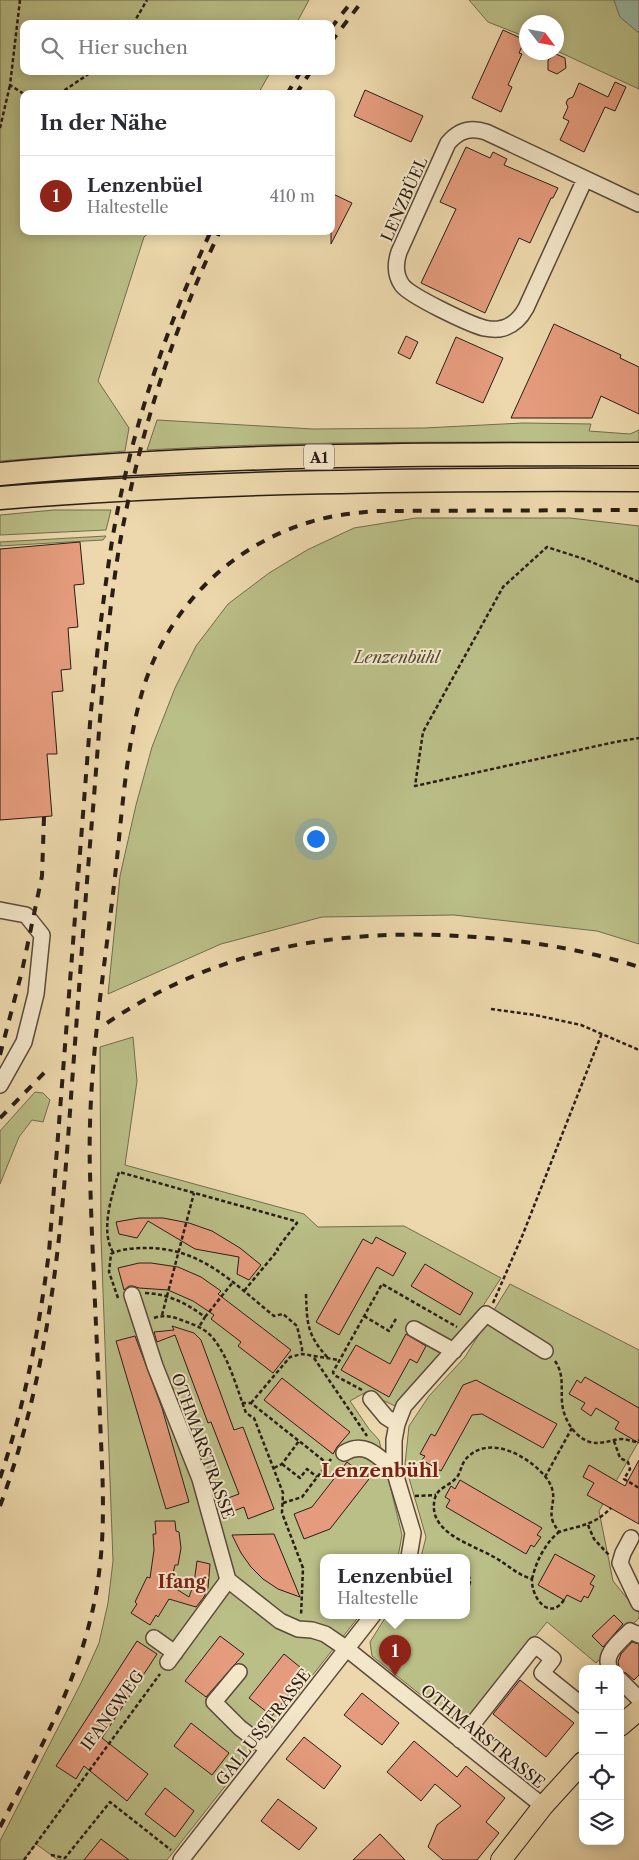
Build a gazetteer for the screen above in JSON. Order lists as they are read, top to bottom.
{
  "streets": {
    "highway": ["A1"],
    "street": ["LENZBÜEL", "OTHMARSTRASSE", "GALLUSSTRASSE"],
    "path": ["IFANGWEG"]
  },
  "crossings": [
    ["OTHMARSTRASSE", "GALLUSSTRASSE"]
  ],
  "districts": ["Lenzenbühl", "Ifang"],
  "parks": ["Lenzenbühl"],
  "north": "bottom right",
  "page": {
    "search": "Hier suchen",
    "heading": "In der Nähe",
    "list": [
      {
        "mark": "1",
        "name": "Lenzenbüel",
        "note": "Haltestelle",
        "value": "410 m"
      }
    ],
    "popup": ["Lenzenbüel", "Haltestelle"],
    "pins": "1",
    "map_buttons": ["+", "−"]
  }
}
